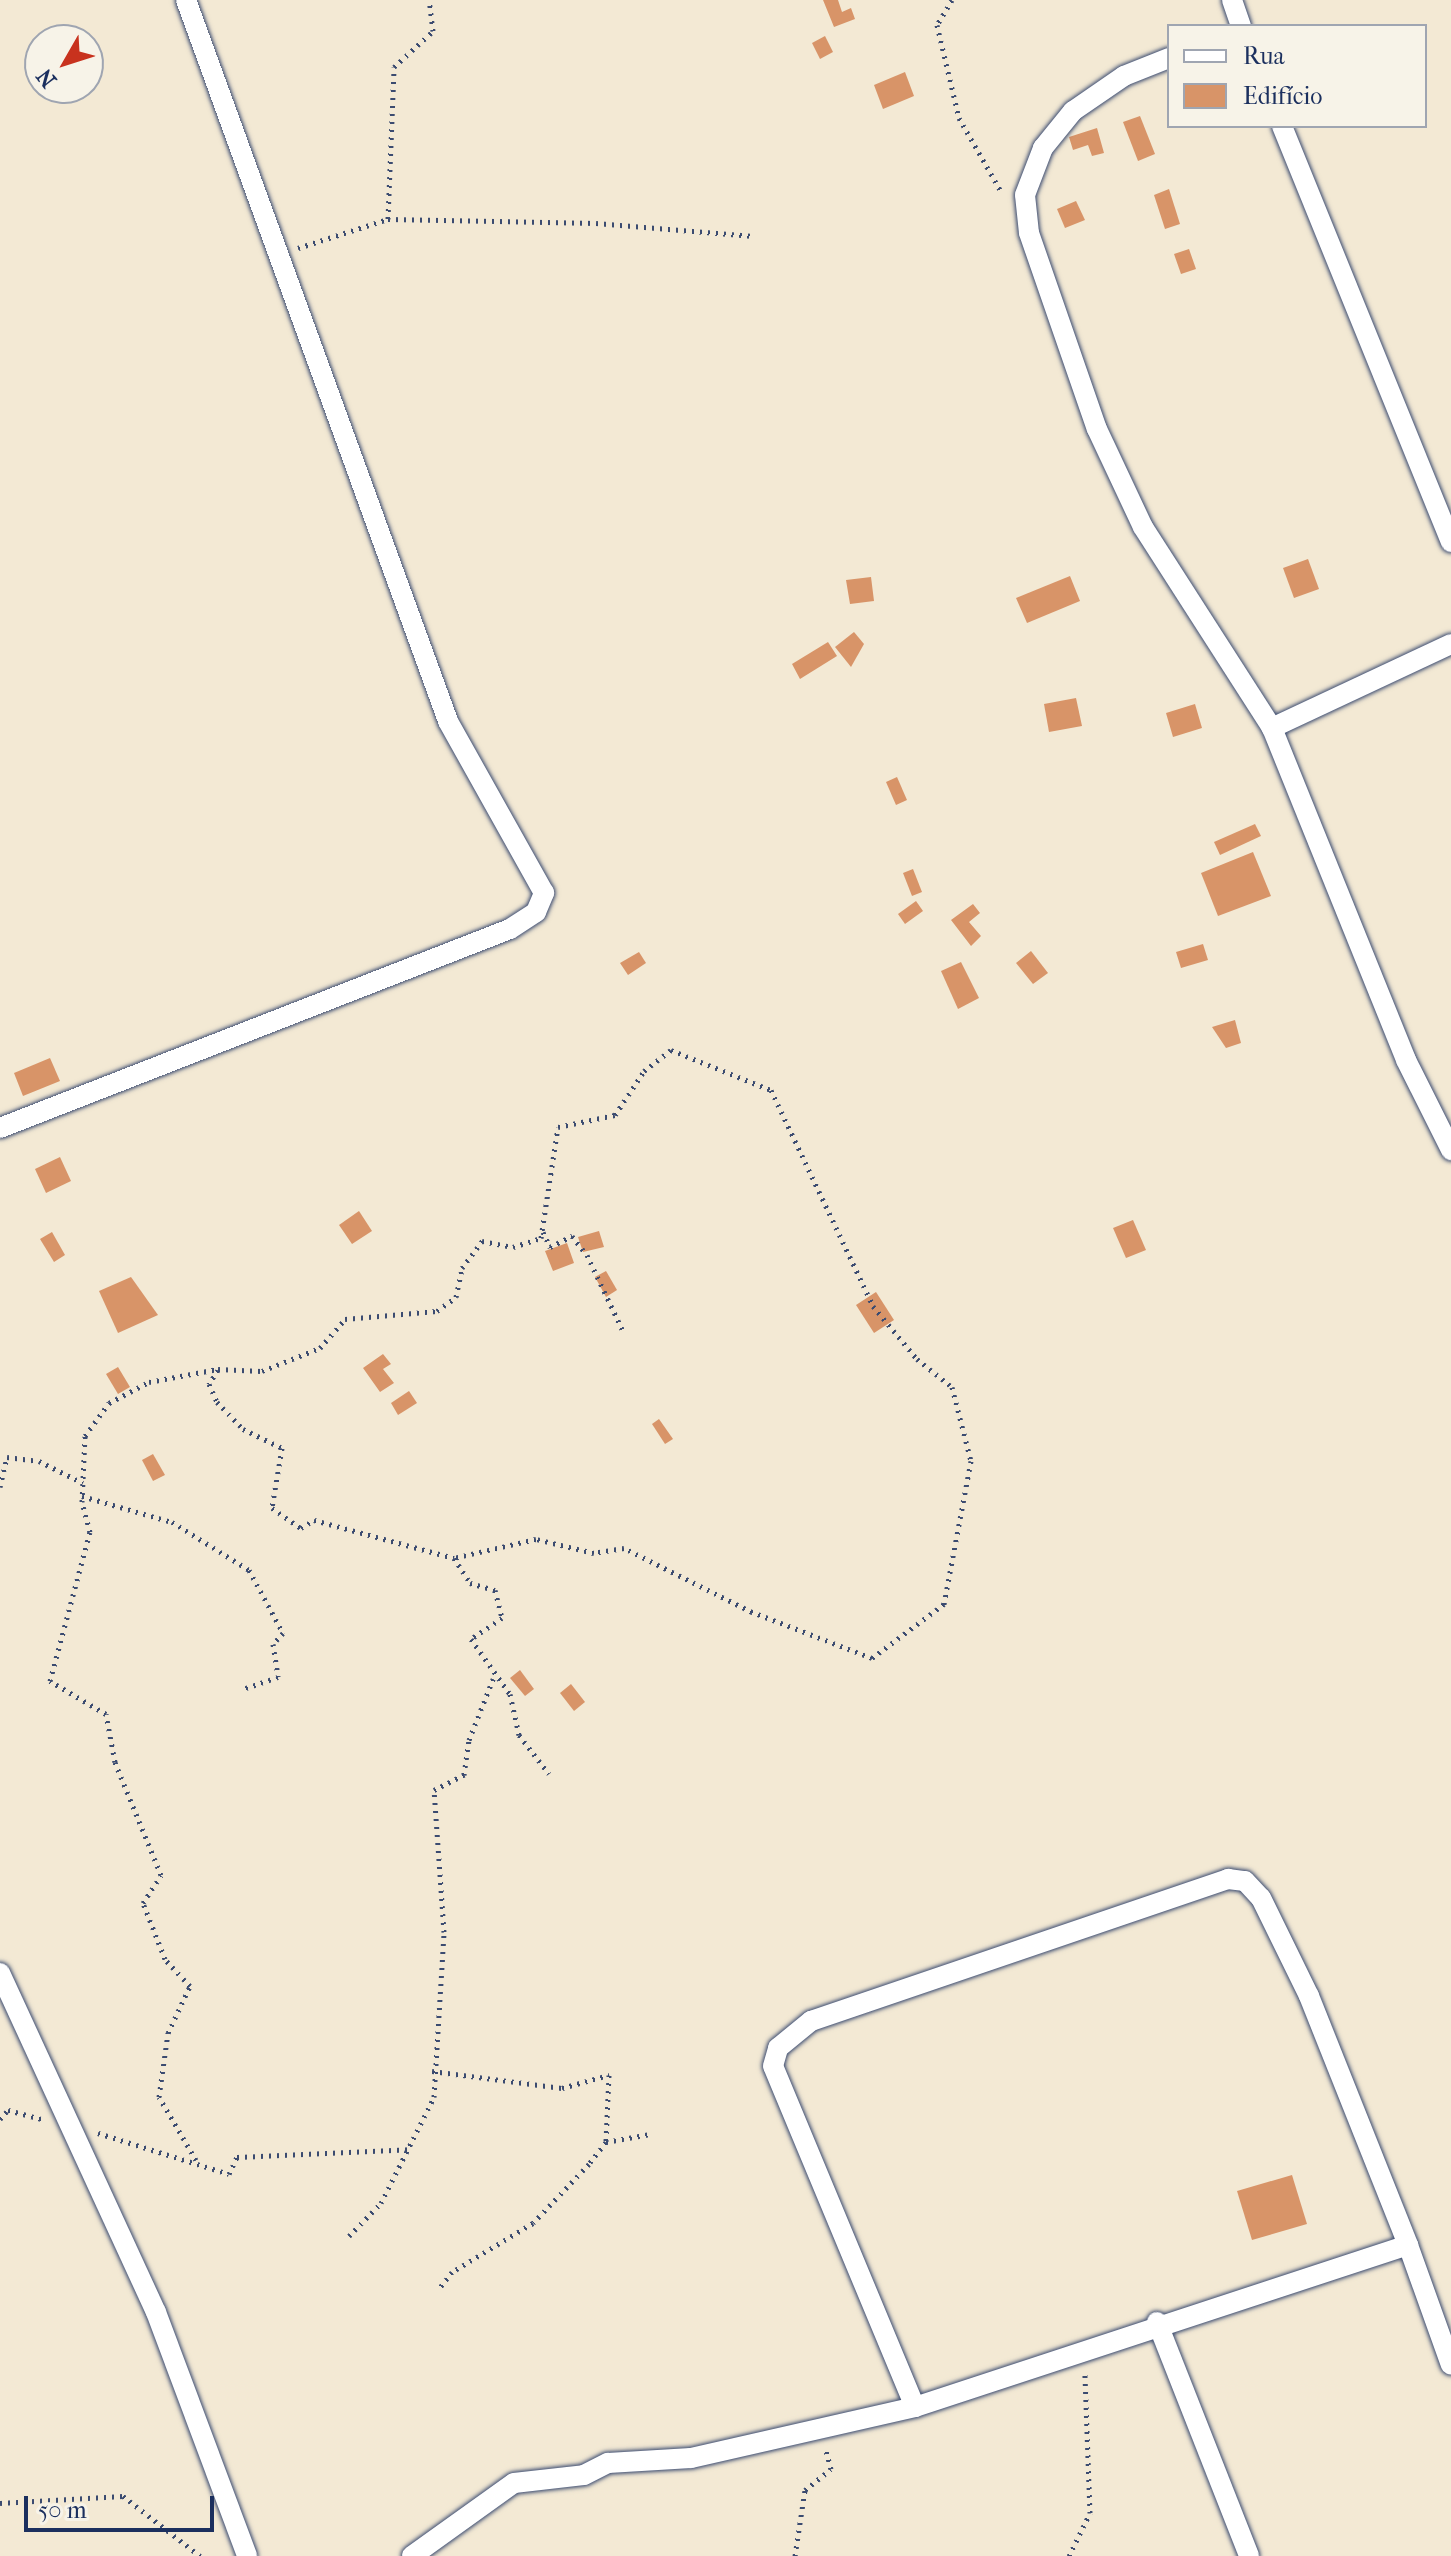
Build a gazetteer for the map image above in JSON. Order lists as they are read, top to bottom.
{
  "legend": ["Rua", "Edifício"],
  "scale_bar": "50 m",
  "north": "bottom left"
}
